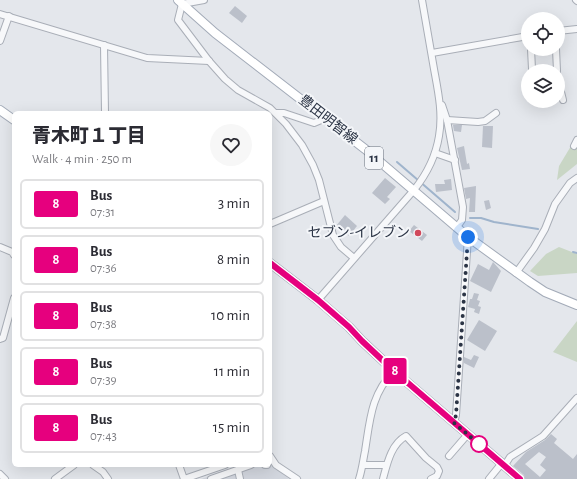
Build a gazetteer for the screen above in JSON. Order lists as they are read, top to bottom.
{
  "streets": {
    "main road": ["豊田明智線", "11"]
  },
  "places": ["セブン-イレブン"],
  "lines": ["bus line 8"],
  "page": {
    "on_map": "8",
    "heading": ["青木町１丁目", "Walk · 4 min · 250 m"],
    "list": [
      {
        "mark": "8",
        "name": "Bus",
        "note": "07:31",
        "value": "3 min"
      },
      {
        "mark": "8",
        "name": "Bus",
        "note": "07:36",
        "value": "8 min"
      },
      {
        "mark": "8",
        "name": "Bus",
        "note": "07:38",
        "value": "10 min"
      },
      {
        "mark": "8",
        "name": "Bus",
        "note": "07:39",
        "value": "11 min"
      },
      {
        "mark": "8",
        "name": "Bus",
        "note": "07:43",
        "value": "15 min"
      }
    ]
  }
}
